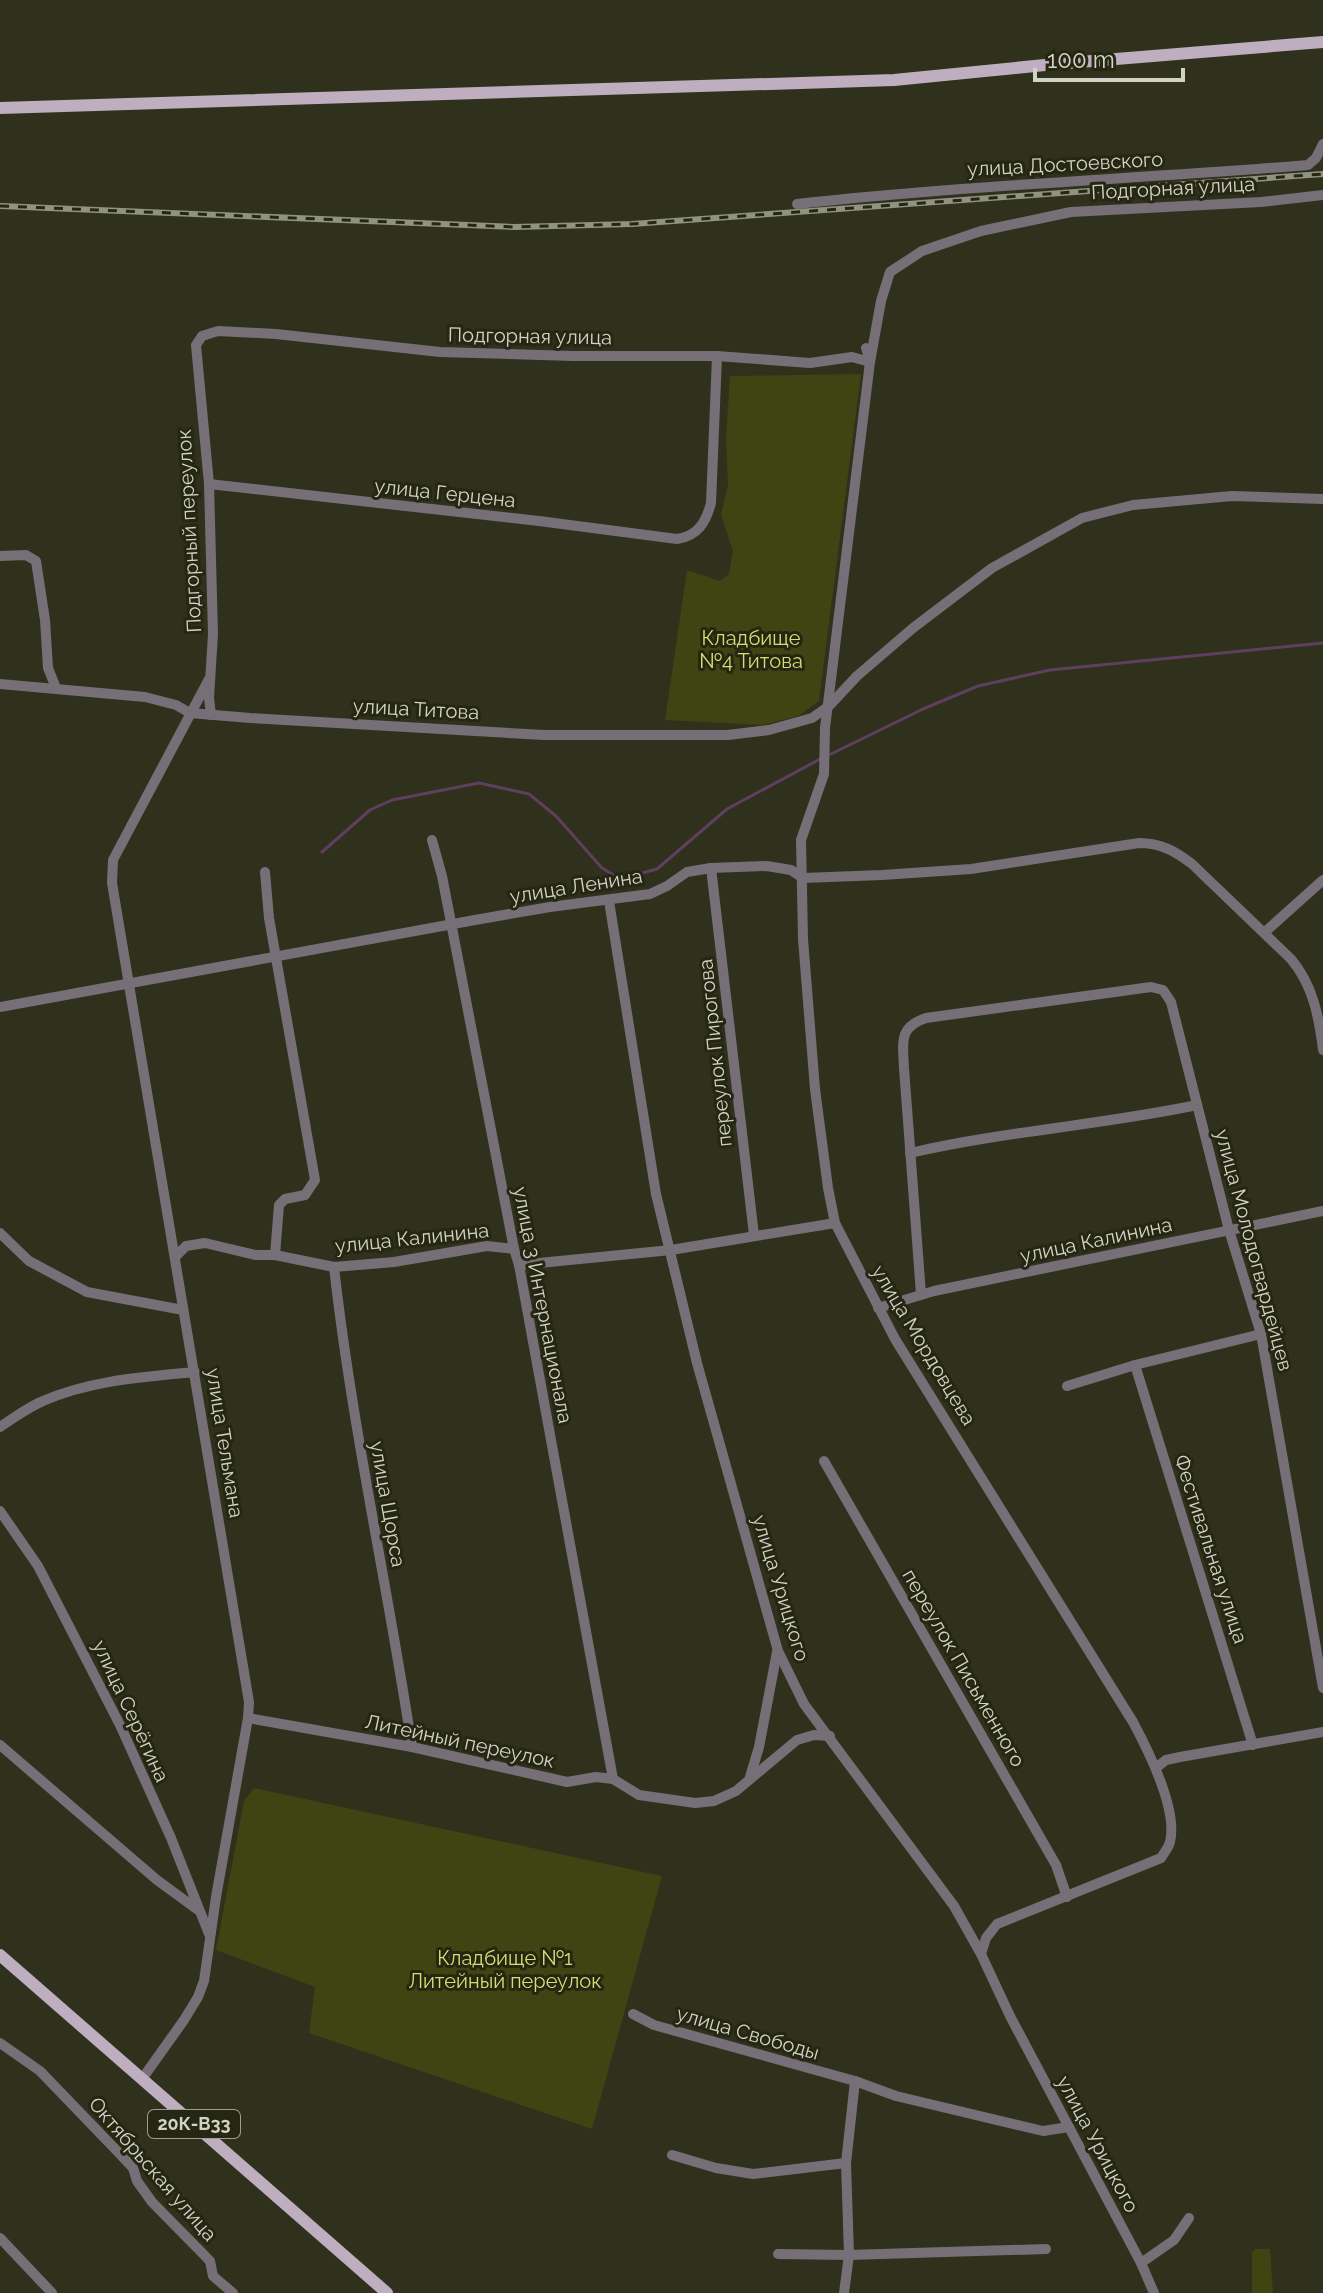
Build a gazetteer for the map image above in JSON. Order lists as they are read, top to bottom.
{
  "streets": {
    "main road": ["20К-В33"],
    "street": [
      "улица Достоевского",
      "Подгорная улица",
      "улица Герцена",
      "Подгорный переулок",
      "улица Титова",
      "улица Ленина",
      "переулок Пирогова",
      "улица Калинина",
      "улица Молодогвардейцев",
      "улица 3 Интернационала",
      "улица Мордовцева",
      "улица Тельмана",
      "улица Щорса",
      "Фестивальная улица",
      "улица Урицкого",
      "переулок Письменного",
      "улица Серёгина",
      "Литейный переулок",
      "улица Свободы",
      "Октябрьская улица"
    ]
  },
  "crossings": [
    ["Подгорная улица", "улица Герцена"],
    ["Подгорная улица", "Подгорный переулок"],
    ["Подгорная улица", "улица Титова"],
    ["Подгорная улица", "улица Мордовцева"],
    ["улица Герцена", "Подгорный переулок"],
    ["Подгорный переулок", "улица Титова"],
    ["Подгорный переулок", "улица Тельмана"],
    ["улица Титова", "улица Мордовцева"],
    ["улица Титова", "улица Тельмана"],
    ["улица Ленина", "переулок Пирогова"],
    ["улица Ленина", "улица 3 Интернационала"],
    ["улица Ленина", "улица Мордовцева"],
    ["улица Ленина", "улица Тельмана"],
    ["улица Ленина", "улица Урицкого"],
    ["улица Калинина", "улица Молодогвардейцев"],
    ["улица Калинина", "улица 3 Интернационала"],
    ["улица Калинина", "улица Мордовцева"],
    ["улица Калинина", "улица Тельмана"],
    ["улица Калинина", "улица Щорса"],
    ["улица 3 Интернационала", "Литейный переулок"],
    ["улица Мордовцева", "переулок Письменного"],
    ["улица Тельмана", "улица Серёгина"],
    ["улица Тельмана", "Литейный переулок"],
    ["улица Тельмана", "20К-В33"],
    ["улица Щорса", "Литейный переулок"],
    ["улица Урицкого", "Литейный переулок"],
    ["улица Урицкого", "улица Свободы"]
  ],
  "parks": ["Кладбище №4 Титова", "Кладбище №1 Литейный переулок"],
  "scale_bar": "100 m"
}
